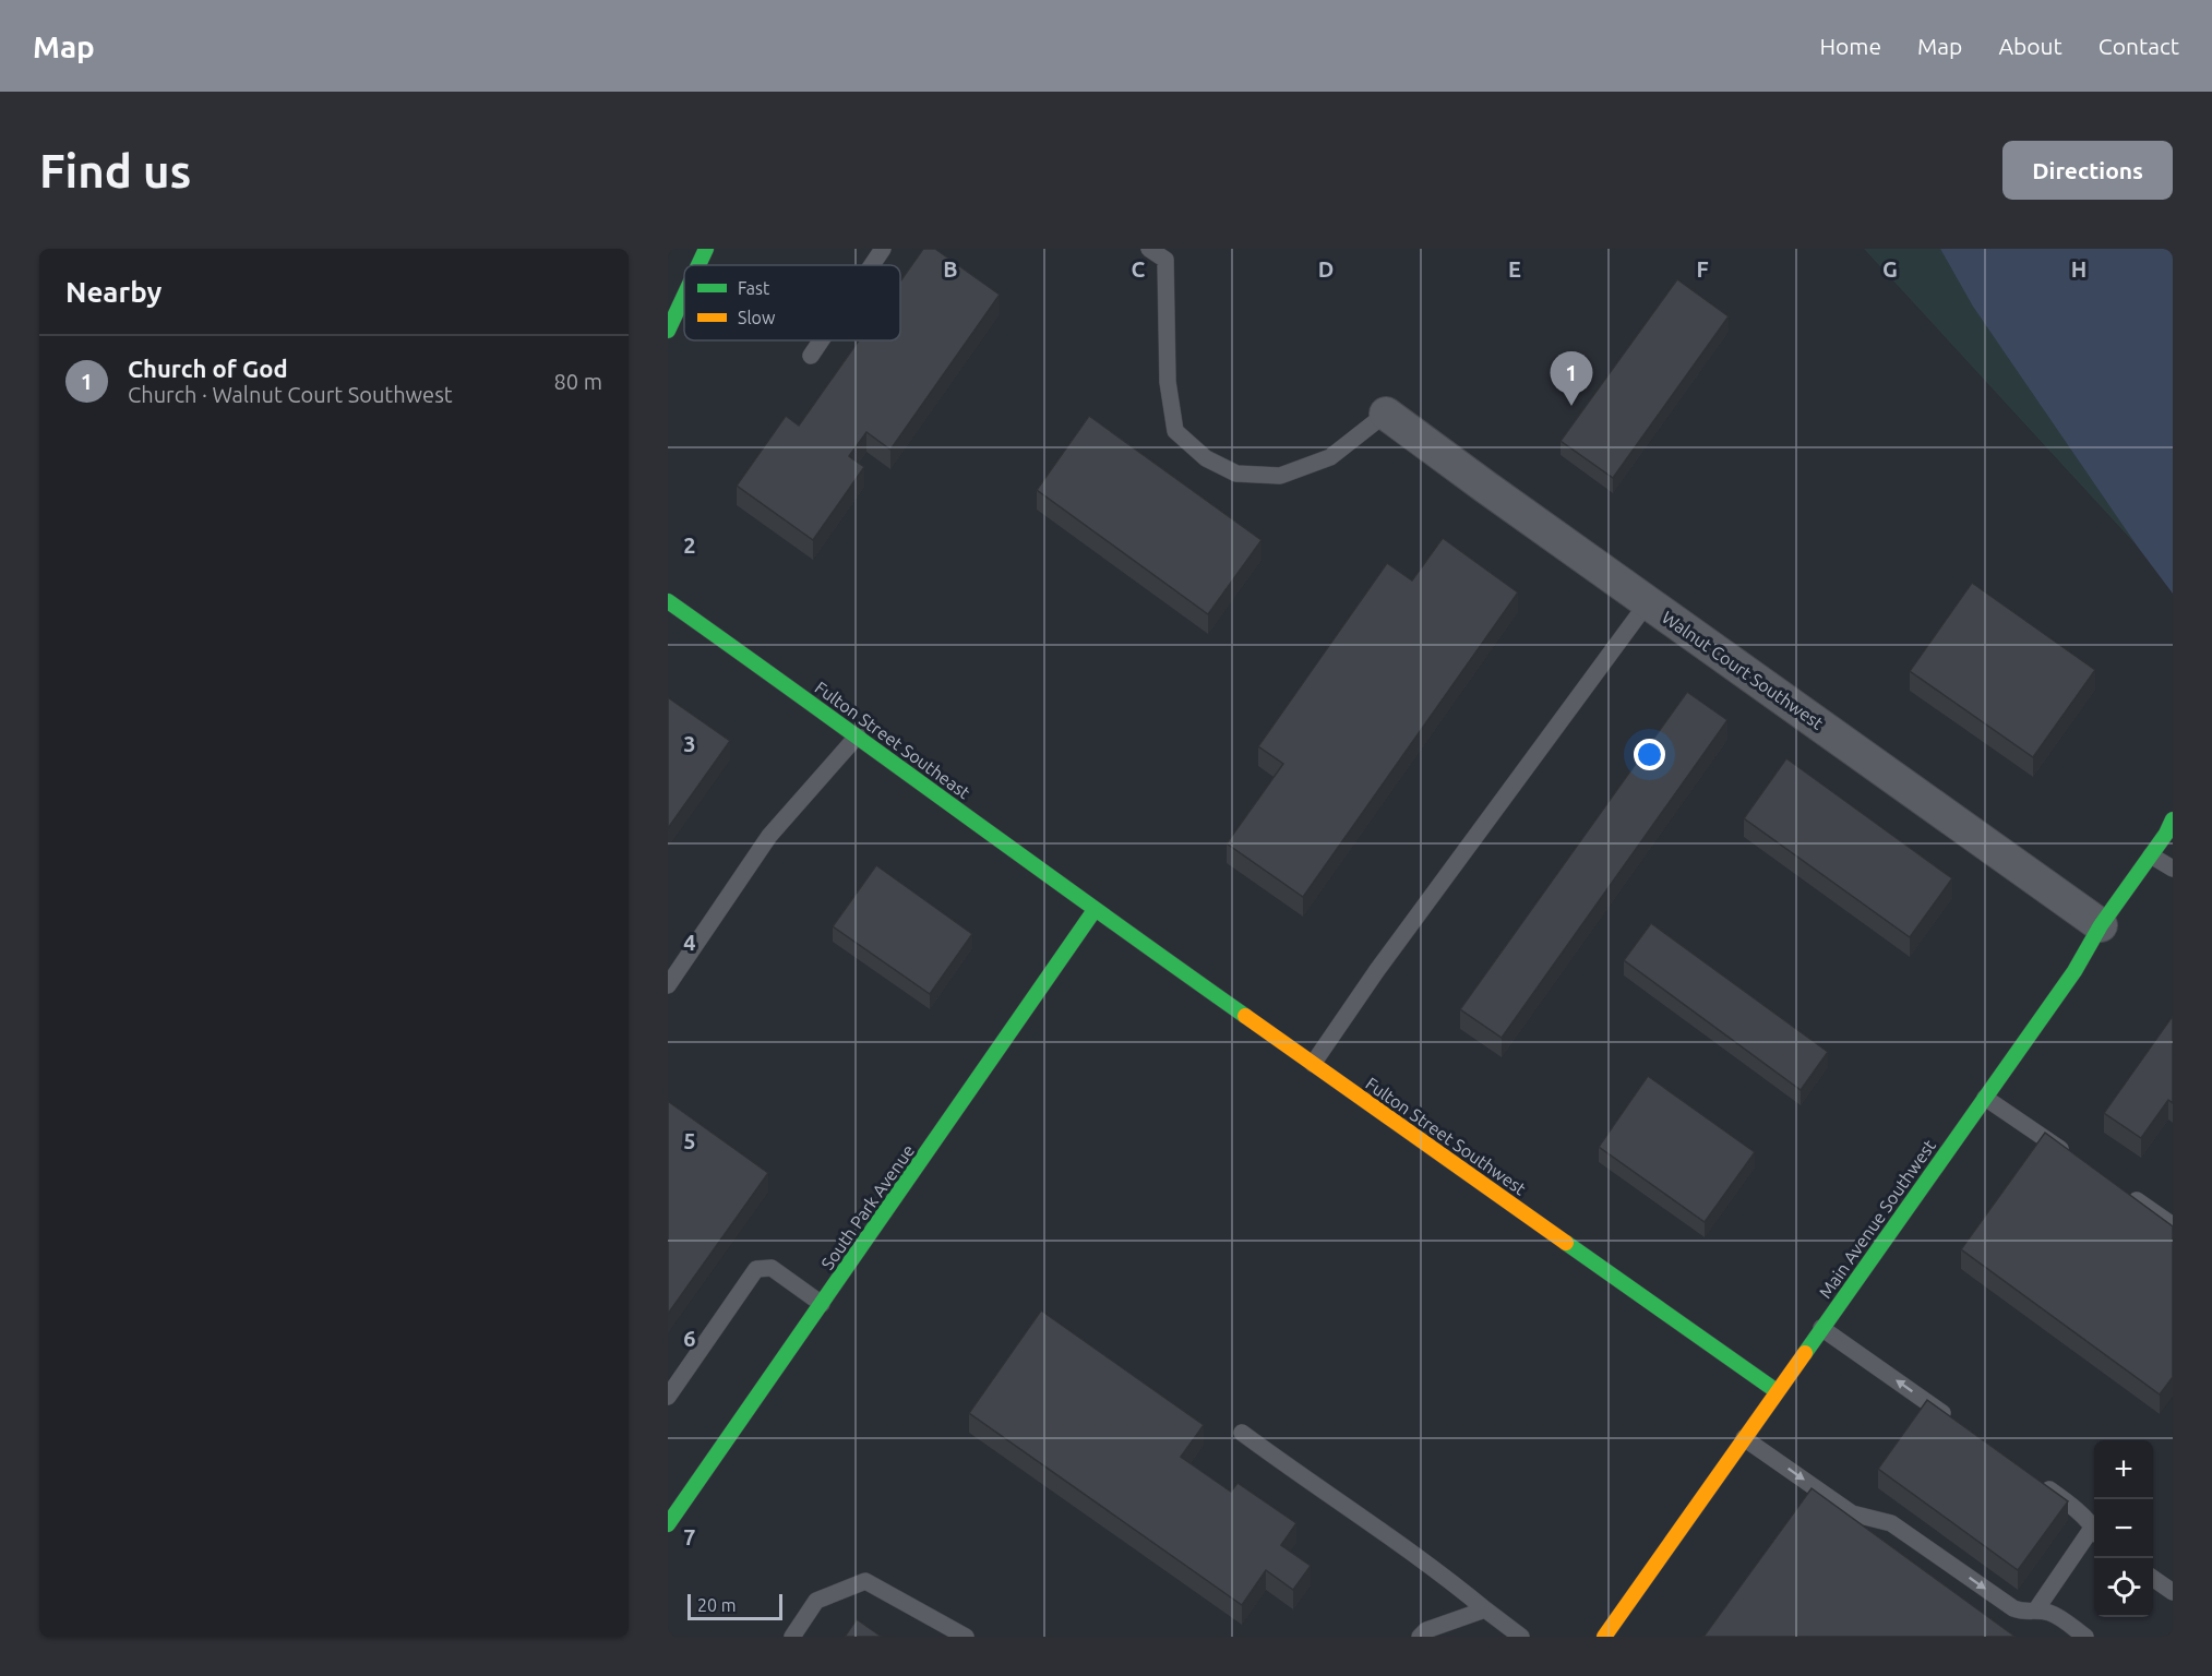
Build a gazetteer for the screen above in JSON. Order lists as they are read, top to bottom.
{
  "streets": {
    "street": [
      "Walnut Court Southwest",
      "Fulton Street Southeast",
      "Fulton Street Southwest",
      "South Park Avenue",
      "Main Avenue Southwest"
    ]
  },
  "crossings": [
    ["Walnut Court Southwest", "Main Avenue Southwest"],
    ["Fulton Street Southeast", "Fulton Street Southwest"],
    ["Fulton Street Southeast", "South Park Avenue"],
    ["Fulton Street Southwest", "South Park Avenue"],
    ["Fulton Street Southwest", "Main Avenue Southwest"]
  ],
  "legend": ["Fast", "Slow"],
  "scale_bar": "20 m",
  "page": {
    "header": "Map",
    "nav": [
      "Home",
      "Map",
      "About",
      "Contact"
    ],
    "buttons": "Directions",
    "title": "Find us",
    "heading": "Nearby",
    "list": [
      {
        "mark": "1",
        "name": "Church of God",
        "note": "Church · Walnut Court Southwest",
        "value": "80 m"
      }
    ],
    "pins": "1",
    "map_buttons": ["+", "−"],
    "scale": "20 m"
  },
  "grid": {
    "columns": [
      "B",
      "C",
      "D",
      "E",
      "F",
      "G",
      "H"
    ],
    "rows": [
      "2",
      "3",
      "4",
      "5",
      "6",
      "7"
    ]
  }
}
